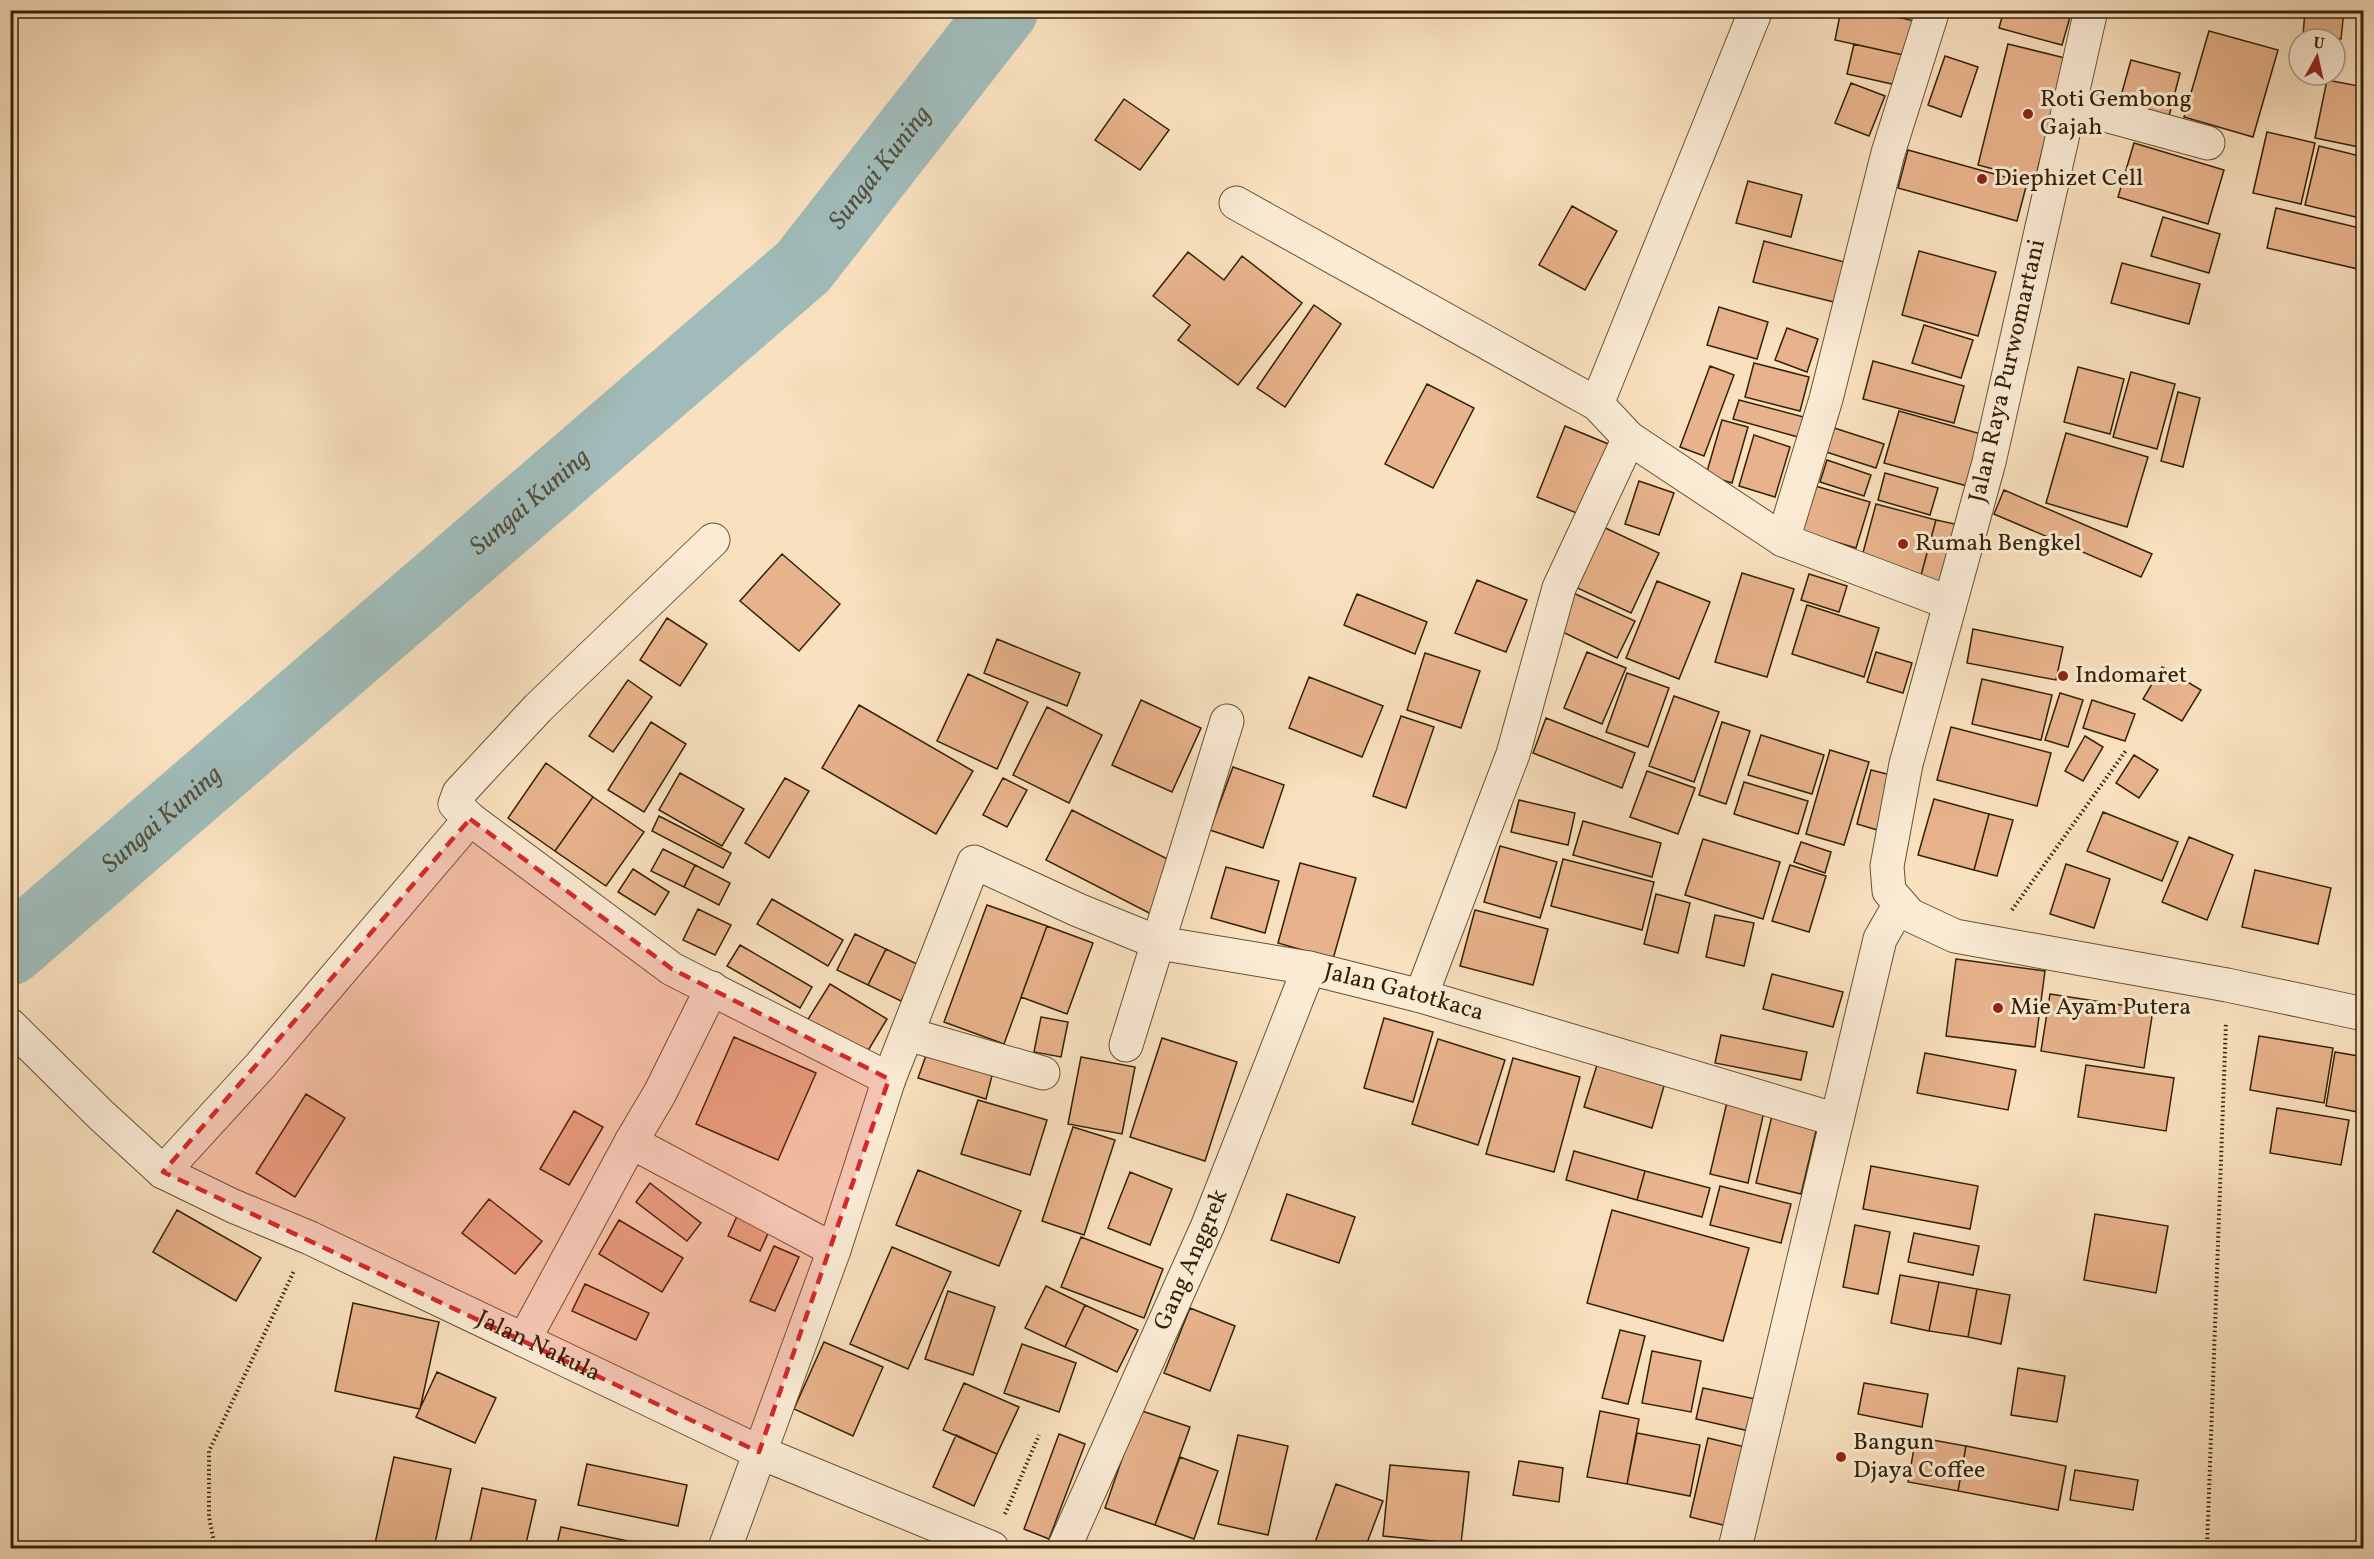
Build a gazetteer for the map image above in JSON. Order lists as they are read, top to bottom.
{
  "streets": {
    "street": [
      "Jalan Raya Purwomartani",
      "Jalan Gatotkaca",
      "Gang Anggrek",
      "Jalan Nakula"
    ]
  },
  "crossings": [
    ["Jalan Gatotkaca", "Gang Anggrek"]
  ],
  "water": ["Sungai Kuning"],
  "places": [
    "Roti Gembong Gajah",
    "Diephizet Cell",
    "Rumah Bengkel",
    "Indomaret",
    "Mie Ayam Putera",
    "Bangun Djaya Coffee"
  ],
  "north": "top"
}
